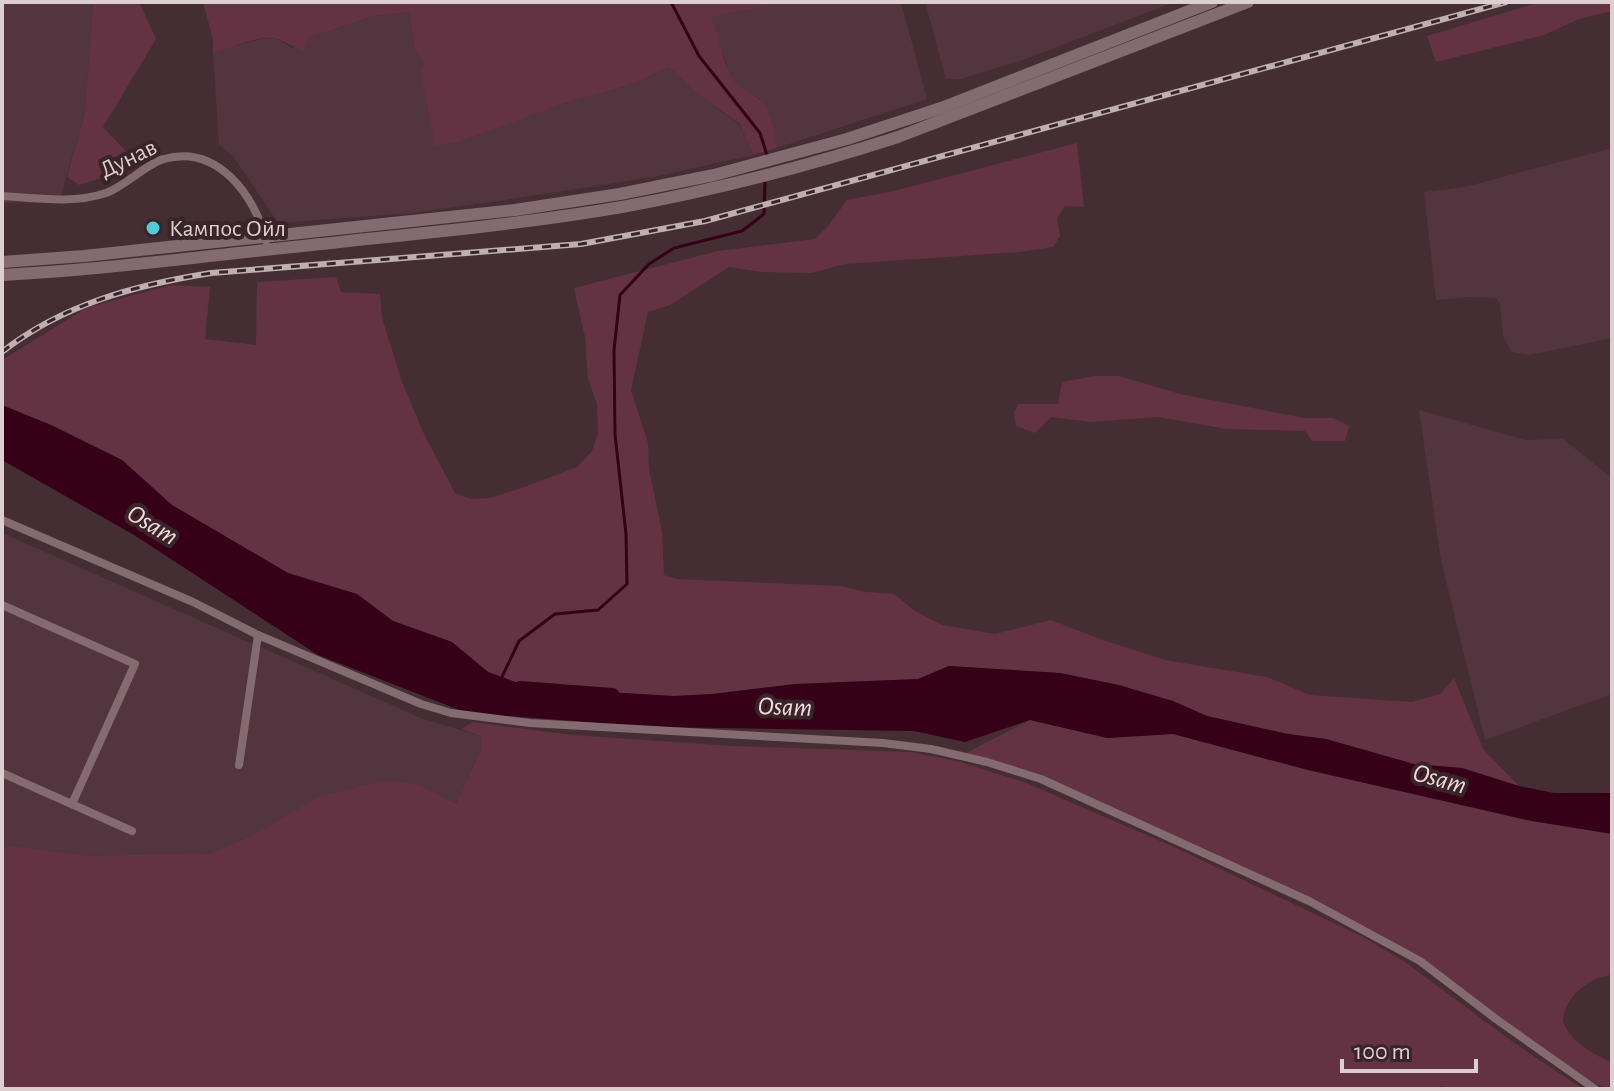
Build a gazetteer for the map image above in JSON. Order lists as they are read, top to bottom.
{
  "streets": {
    "street": ["Дунав"]
  },
  "water": ["Osam"],
  "places": ["Кампос Ойл"],
  "scale_bar": "100 m"
}
